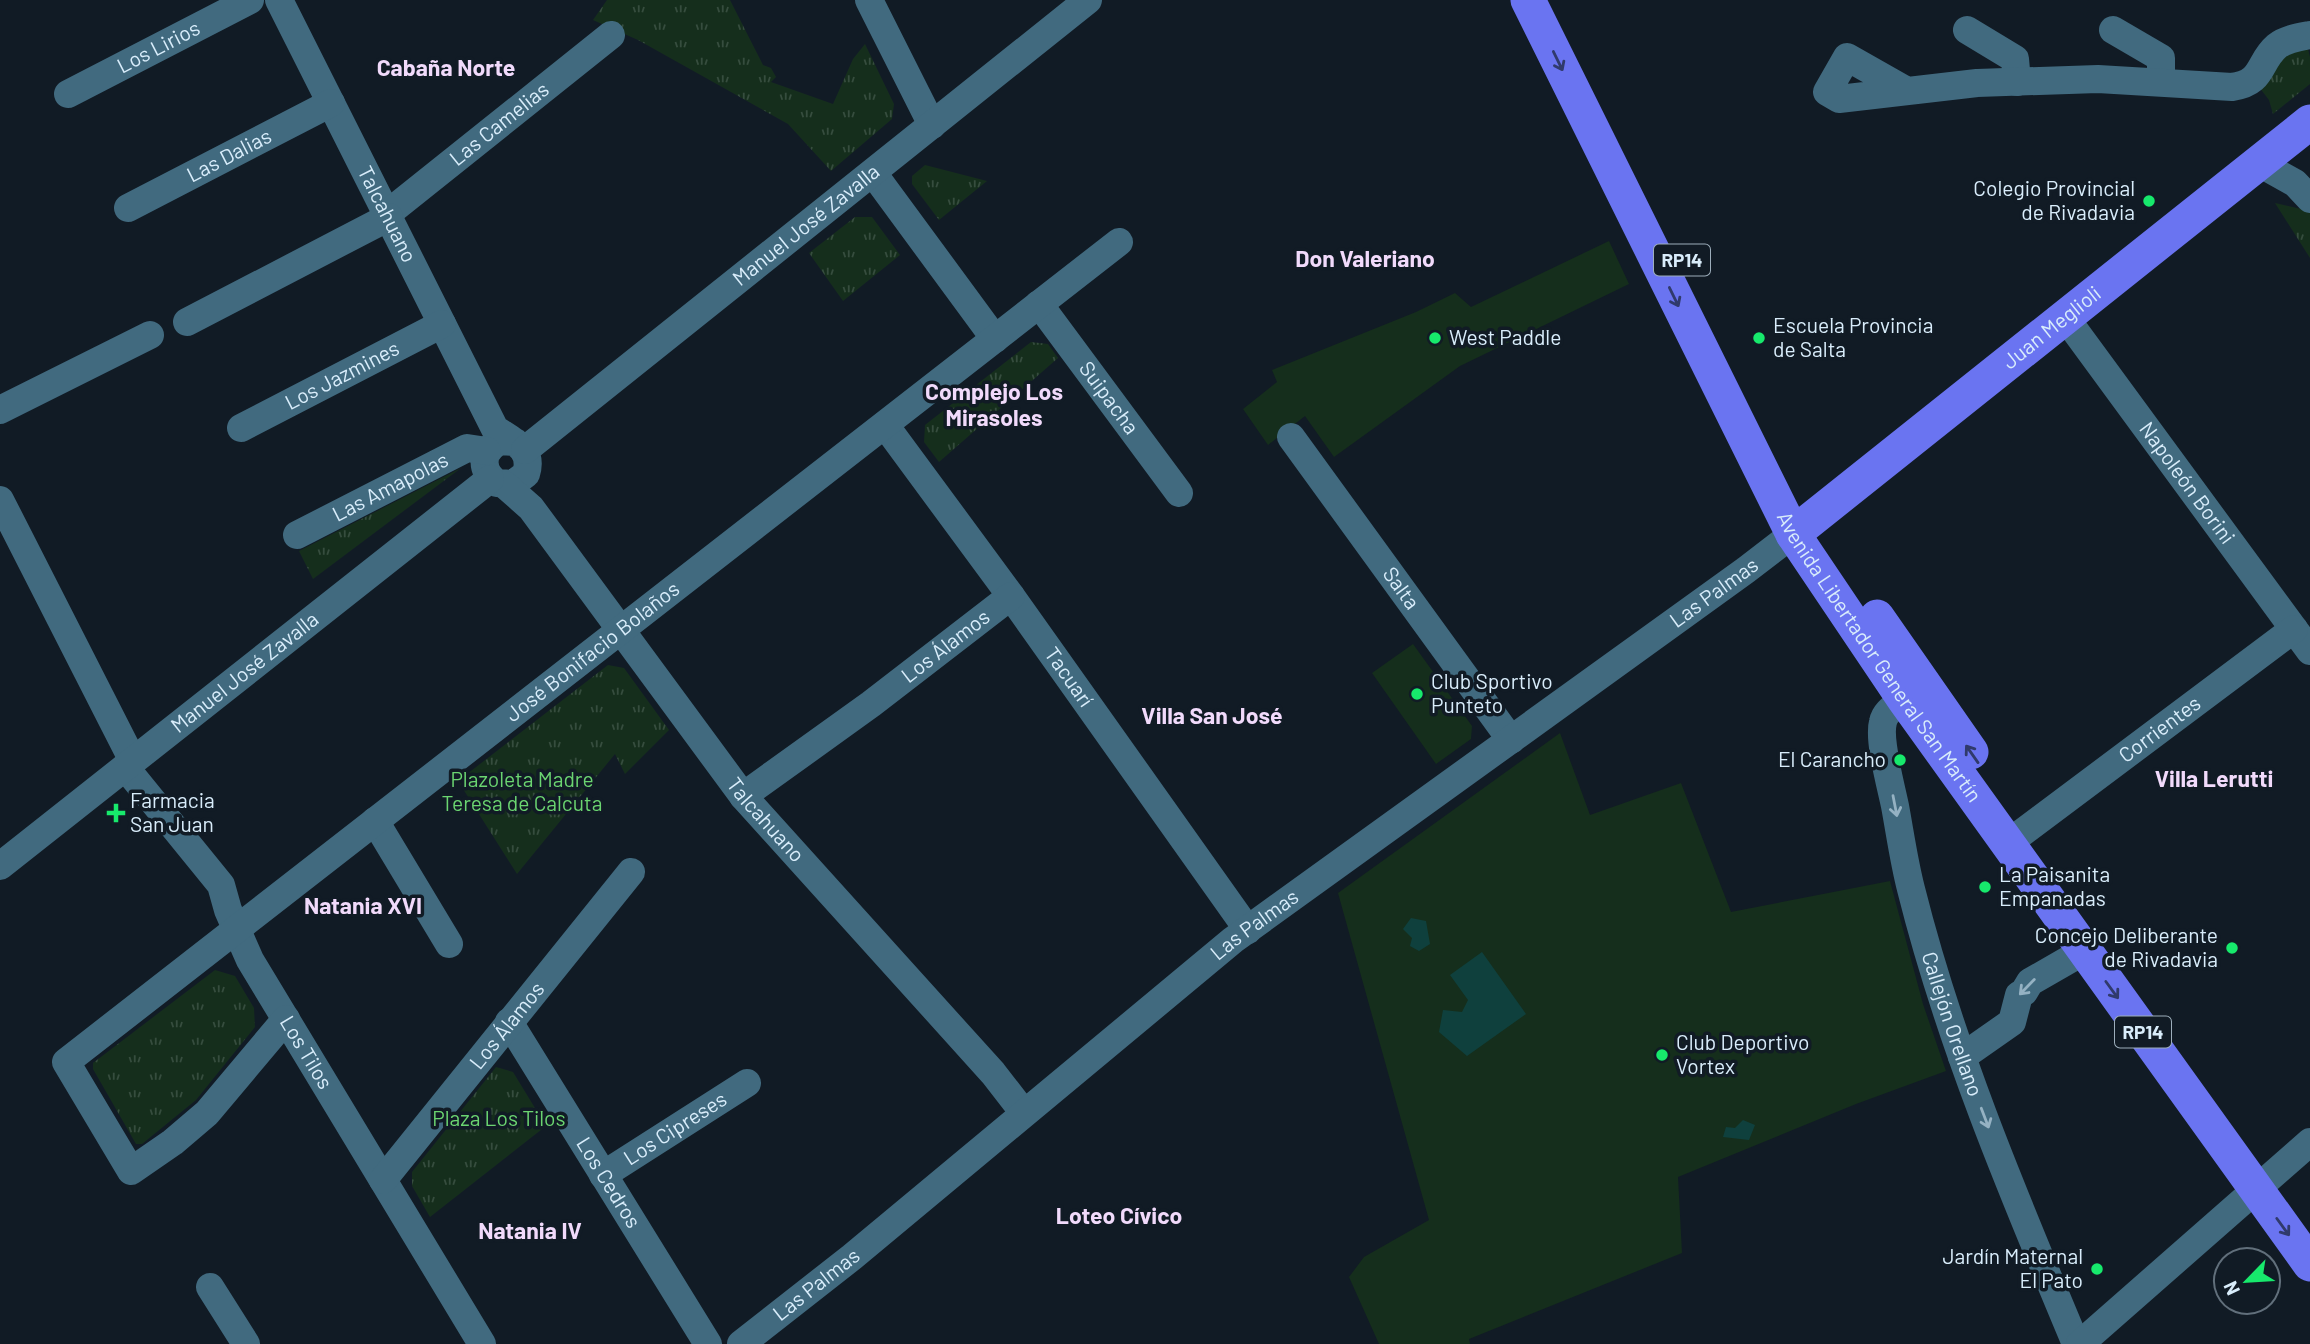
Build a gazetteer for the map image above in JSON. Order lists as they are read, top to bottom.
{
  "streets": {
    "main road": ["RP14", "Juan Meglioli", "Avenida Libertador General San Martín"],
    "street": [
      "Los Lirios",
      "Las Camelias",
      "Las Dalias",
      "Talcahuano",
      "Manuel José Zavalla",
      "Los Jazmines",
      "Suipacha",
      "Napoleón Borini",
      "Las Amapolas",
      "Salta",
      "Las Palmas",
      "Los Álamos",
      "José Bonifacio Bolaños",
      "Tacuarí",
      "Corrientes",
      "Callejón Orellano",
      "Los Tilos",
      "Los Cipreses",
      "Los Cedros"
    ]
  },
  "crossings": [
    ["Las Camelias", "Talcahuano"],
    ["Las Dalias", "Talcahuano"],
    ["Talcahuano", "Manuel José Zavalla"],
    ["Talcahuano", "Los Jazmines"],
    ["Talcahuano", "Las Amapolas"],
    ["Talcahuano", "Las Palmas"],
    ["Talcahuano", "Los Álamos"],
    ["Talcahuano", "José Bonifacio Bolaños"],
    ["Manuel José Zavalla", "Las Amapolas"],
    ["Manuel José Zavalla", "Los Tilos"],
    ["Juan Meglioli", "Napoleón Borini"],
    ["Juan Meglioli", "Las Palmas"],
    ["Juan Meglioli", "Avenida Libertador General San Martín"],
    ["Suipacha", "José Bonifacio Bolaños"],
    ["Napoleón Borini", "Corrientes"],
    ["Salta", "Las Palmas"],
    ["Las Palmas", "Avenida Libertador General San Martín"],
    ["Las Palmas", "Tacuarí"],
    ["Los Álamos", "Tacuarí"],
    ["Los Álamos", "Los Tilos"],
    ["Los Álamos", "Los Cedros"],
    ["José Bonifacio Bolaños", "Tacuarí"],
    ["José Bonifacio Bolaños", "Los Tilos"],
    ["Avenida Libertador General San Martín", "Corrientes"],
    ["Avenida Libertador General San Martín", "Callejón Orellano"],
    ["Los Cipreses", "Los Cedros"]
  ],
  "one_way": ["Callejón Orellano"],
  "districts": [
    "Cabaña Norte",
    "Don Valeriano",
    "Complejo Los Mirasoles",
    "Villa San José",
    "Villa Lerutti",
    "Natania XVI",
    "Loteo Cívico",
    "Natania IV"
  ],
  "parks": ["Plazoleta Madre Teresa de Calcuta", "Plaza Los Tilos"],
  "places": {
    "other": [
      "Colegio Provincial de Rivadavia",
      "West Paddle",
      "Escuela Provincia de Salta",
      "Club Sportivo Punteto",
      "El Carancho",
      "La Paisanita Empanadas",
      "Concejo Deliberante de Rivadavia",
      "Club Deportivo Vortex",
      "Jardín Maternal El Pato"
    ],
    "health": ["Farmacia San Juan"]
  },
  "north": "bottom left"
}
